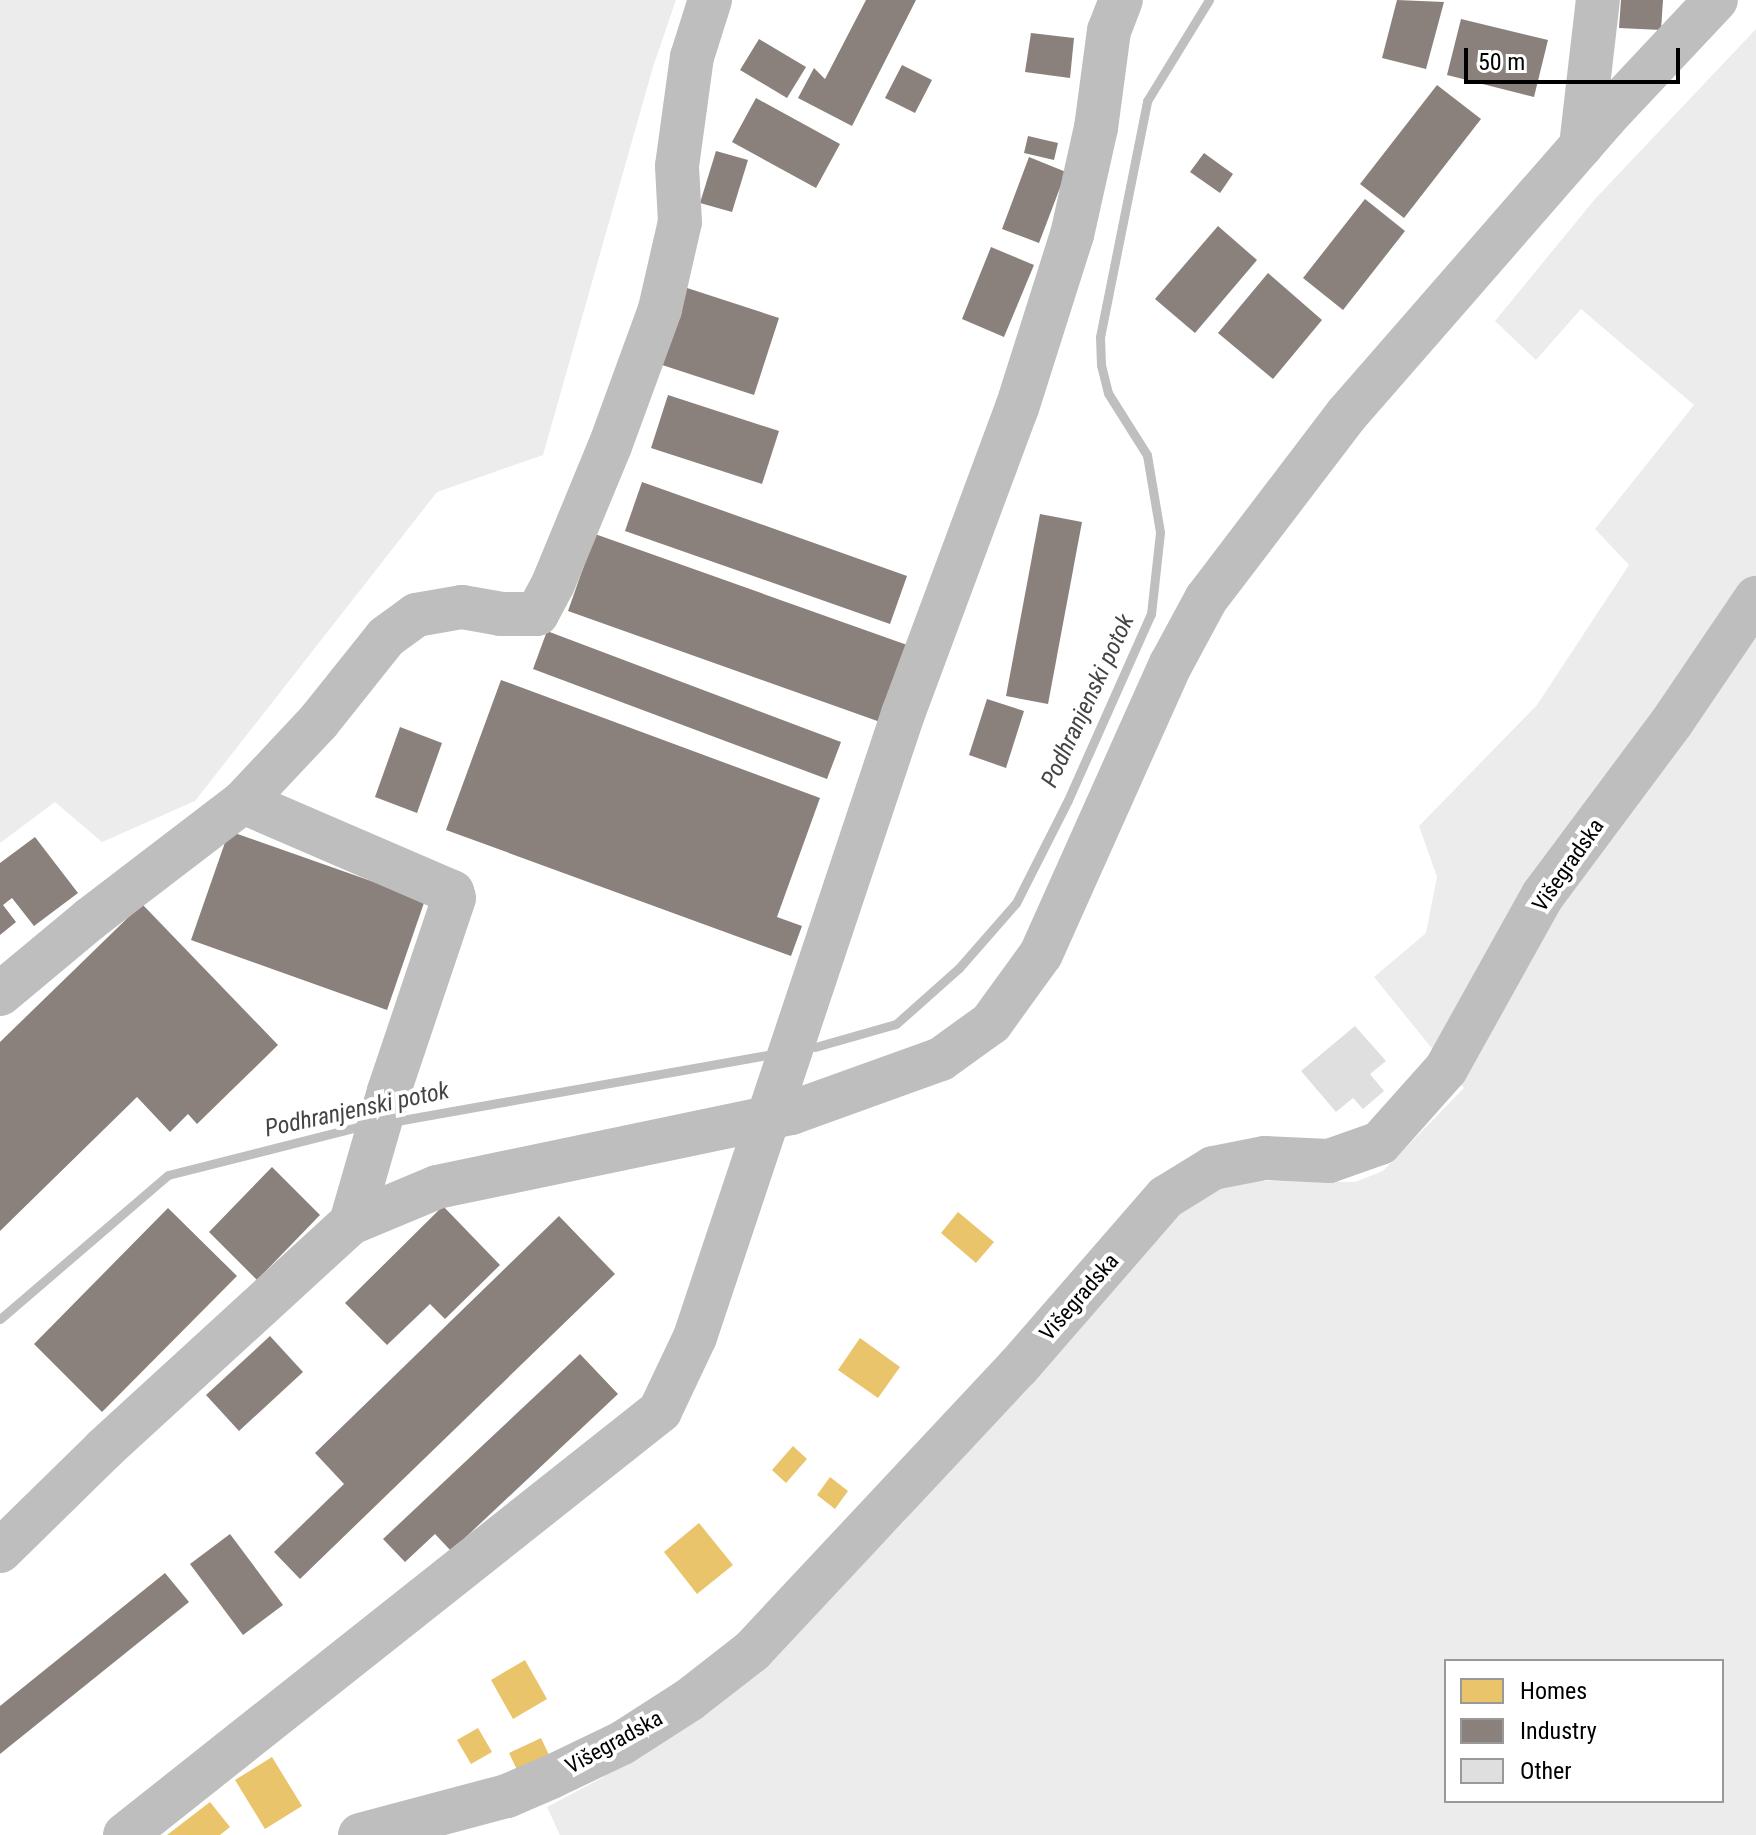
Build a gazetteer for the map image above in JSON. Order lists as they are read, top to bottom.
{
  "streets": {
    "street": ["Višegradska"]
  },
  "water": ["Podhranjenski potok"],
  "legend": ["Homes", "Industry", "Other"],
  "scale_bar": "50 m"
}
